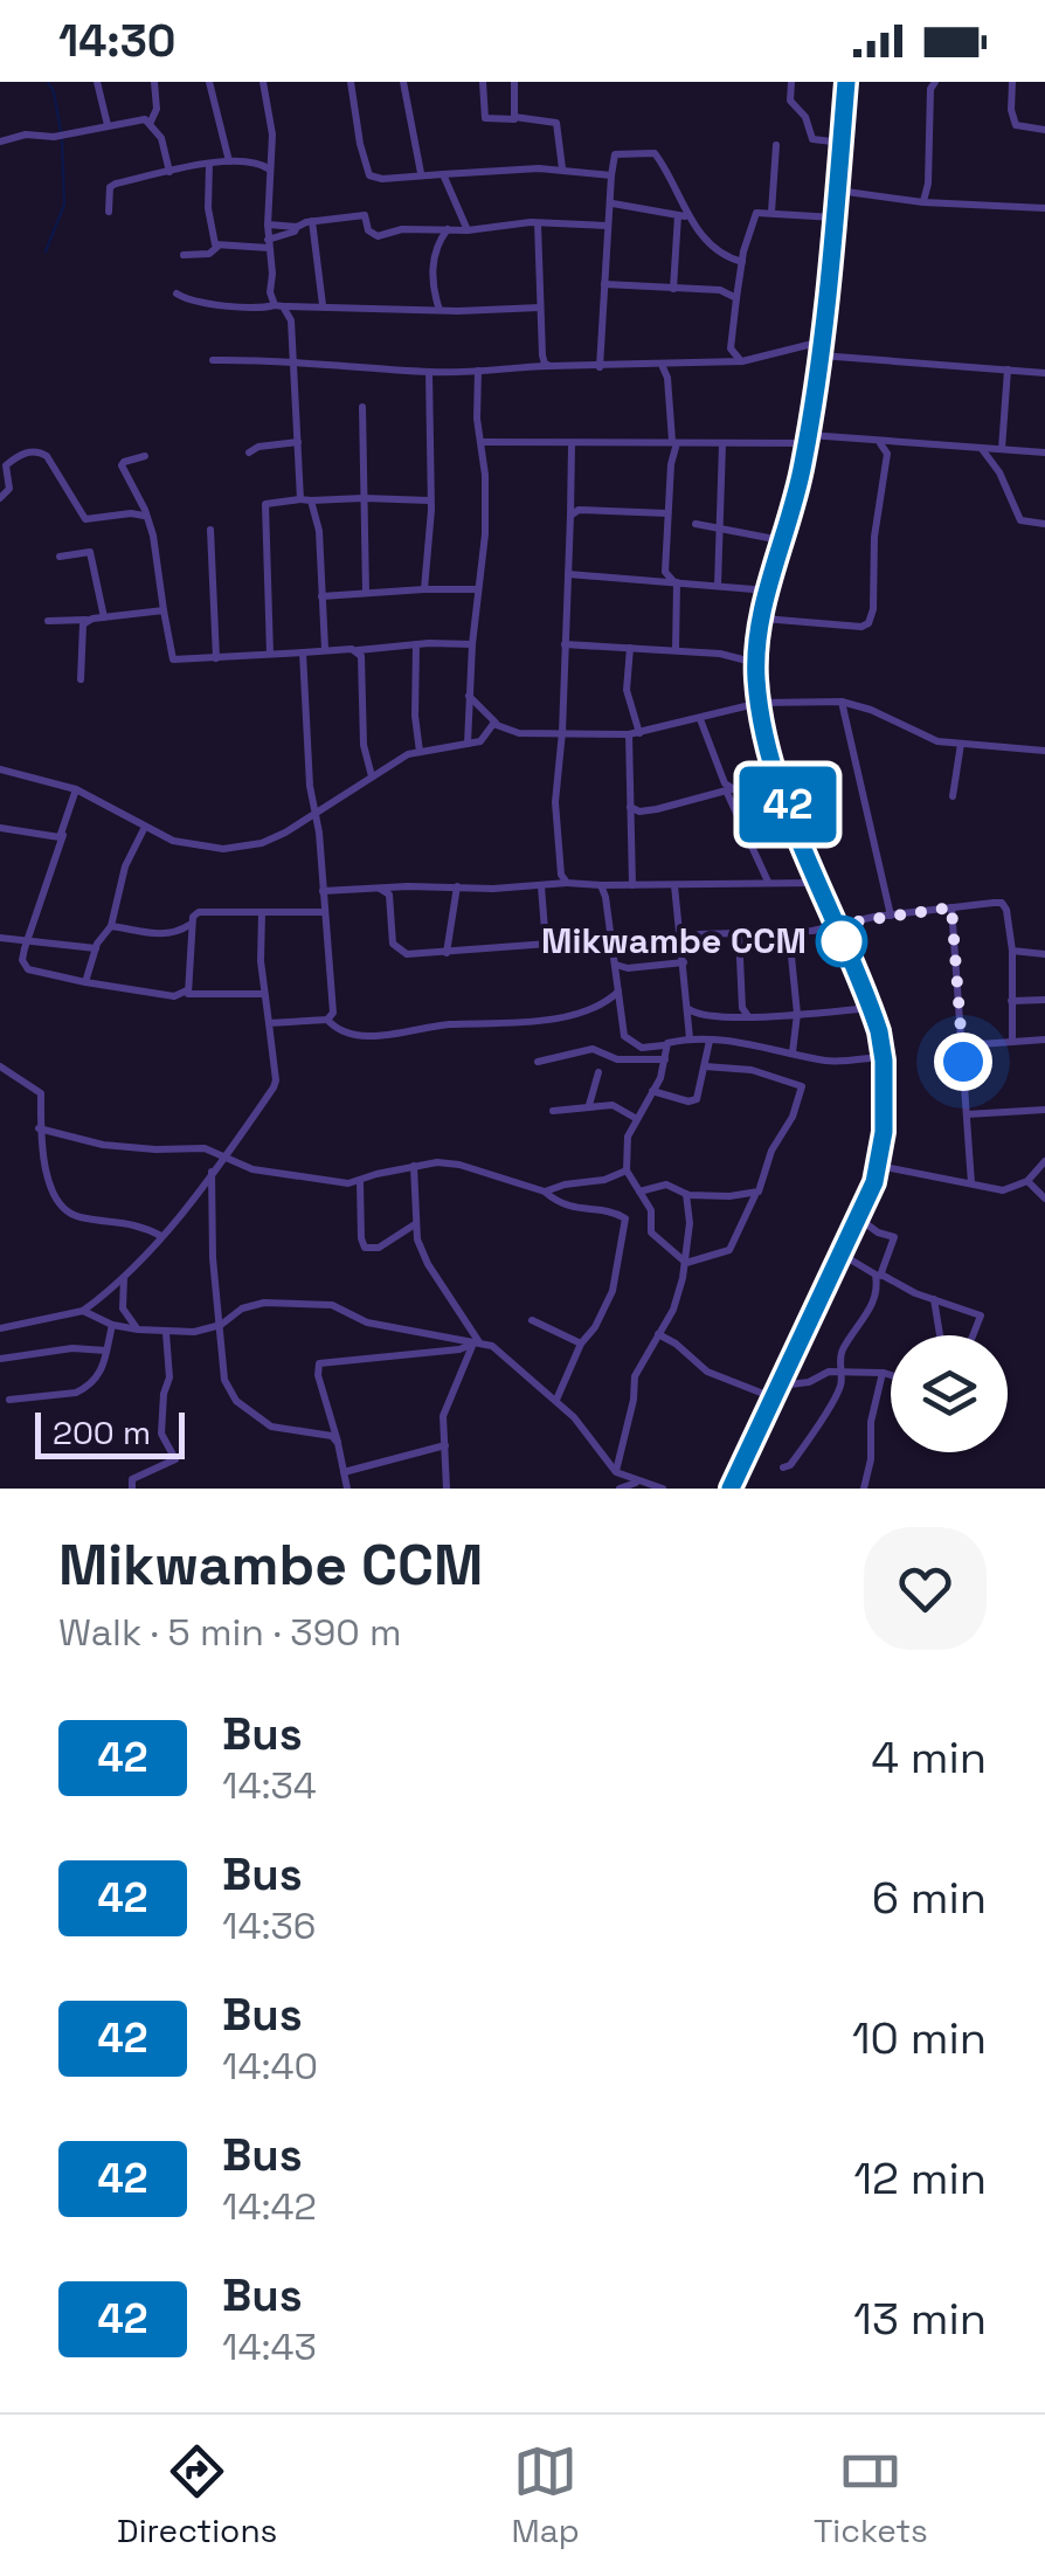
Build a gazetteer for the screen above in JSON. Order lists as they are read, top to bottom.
{
  "places": ["Mikwambe CCM"],
  "lines": ["bus line 42"],
  "scale_bar": "200 m",
  "page": {
    "status": "14:30",
    "on_map": "42",
    "scale": "200 m",
    "heading": ["Mikwambe CCM", "Walk · 5 min · 390 m"],
    "list": [
      {
        "mark": "42",
        "name": "Bus",
        "note": "14:34",
        "value": "4 min"
      },
      {
        "mark": "42",
        "name": "Bus",
        "note": "14:36",
        "value": "6 min"
      },
      {
        "mark": "42",
        "name": "Bus",
        "note": "14:40",
        "value": "10 min"
      },
      {
        "mark": "42",
        "name": "Bus",
        "note": "14:42",
        "value": "12 min"
      },
      {
        "mark": "42",
        "name": "Bus",
        "note": "14:43",
        "value": "13 min"
      }
    ],
    "tabs": ["Directions", "Map", "Tickets"]
  }
}
